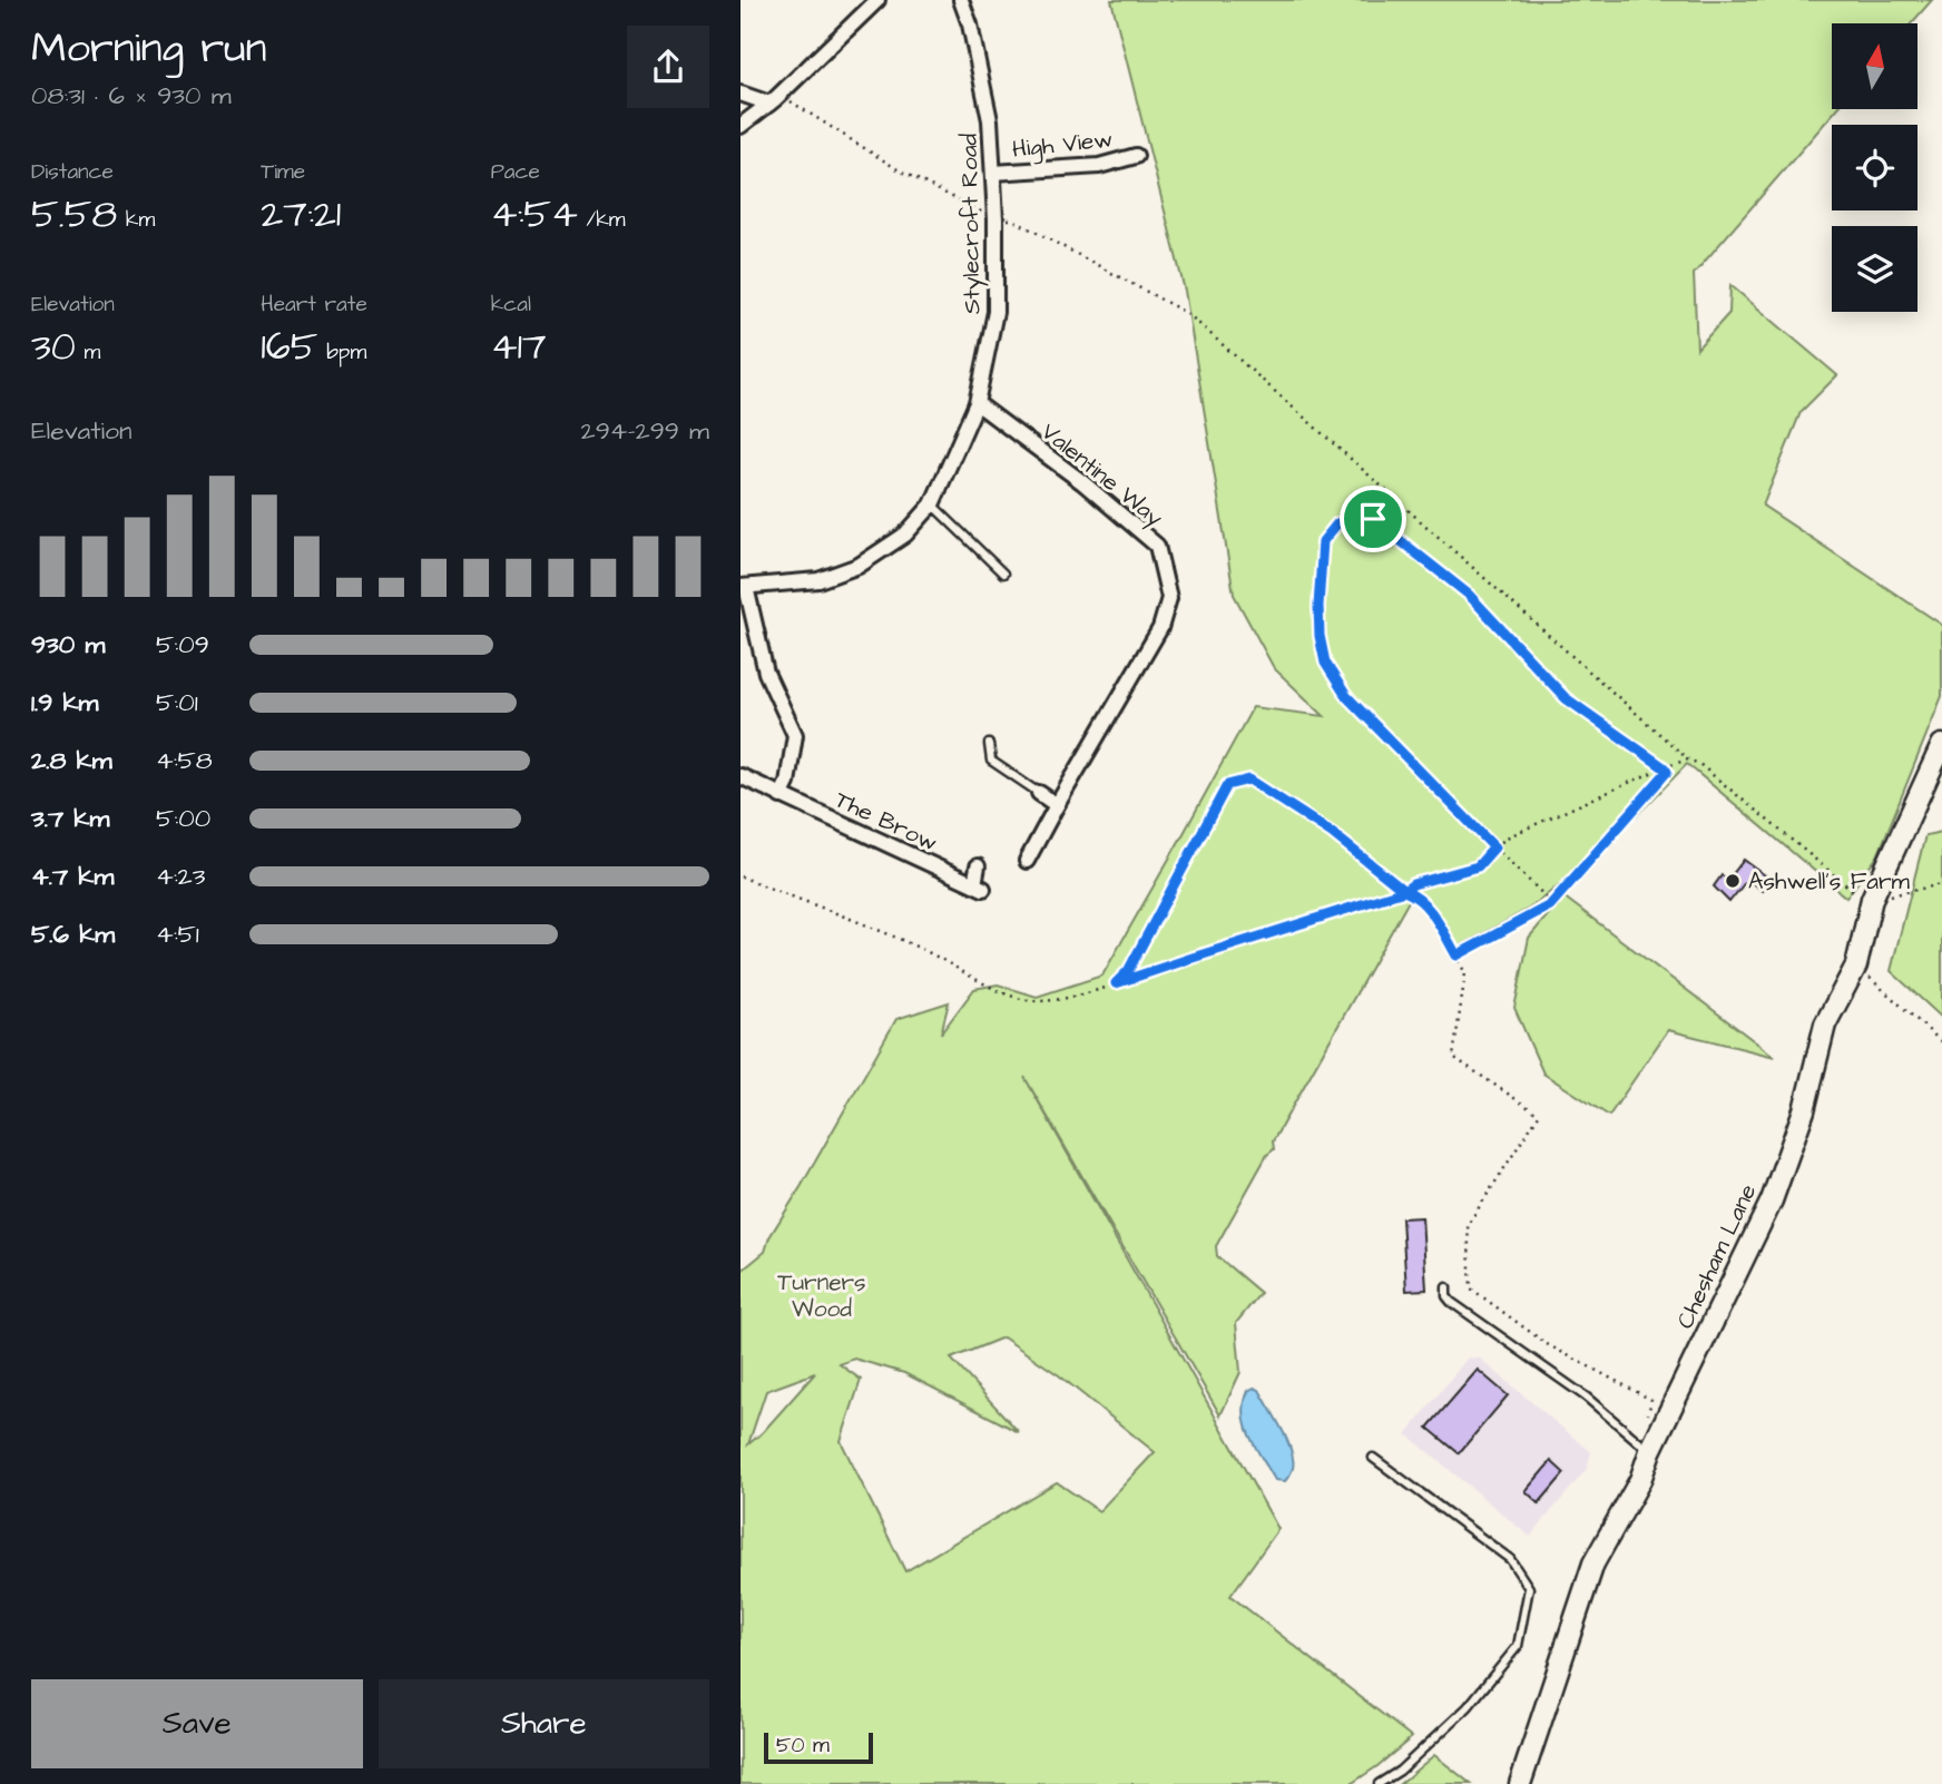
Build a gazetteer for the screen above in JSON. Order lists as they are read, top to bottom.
{
  "streets": {
    "street": [
      "High View",
      "Stylecroft Road",
      "Valentine Way",
      "The Brow",
      "Chesham Lane"
    ]
  },
  "crossings": [
    ["High View", "Stylecroft Road"],
    ["Stylecroft Road", "Valentine Way"]
  ],
  "parks": ["Turners Wood"],
  "places": ["Ashwell's Farm"],
  "scale_bar": "50 m",
  "north": "top",
  "page": {
    "heading": ["Morning run", "08:31 · 6 × 930 m"],
    "stats": [
      ["Distance", "5.58 km"],
      ["Time", "27:21"],
      ["Pace", "4:54 /km"],
      ["Elevation", "30 m"],
      ["Heart rate", "165 bpm"],
      ["kcal", "417"]
    ],
    "chart": ["Elevation", "294–299 m"],
    "list": [
      {
        "name": "930 m",
        "note": "5:09"
      },
      {
        "name": "1.9 km",
        "note": "5:01"
      },
      {
        "name": "2.8 km",
        "note": "4:58"
      },
      {
        "name": "3.7 km",
        "note": "5:00"
      },
      {
        "name": "4.7 km",
        "note": "4:23"
      },
      {
        "name": "5.6 km",
        "note": "4:51"
      }
    ],
    "buttons": ["Save", "Share"],
    "scale": "50 m"
  }
}
